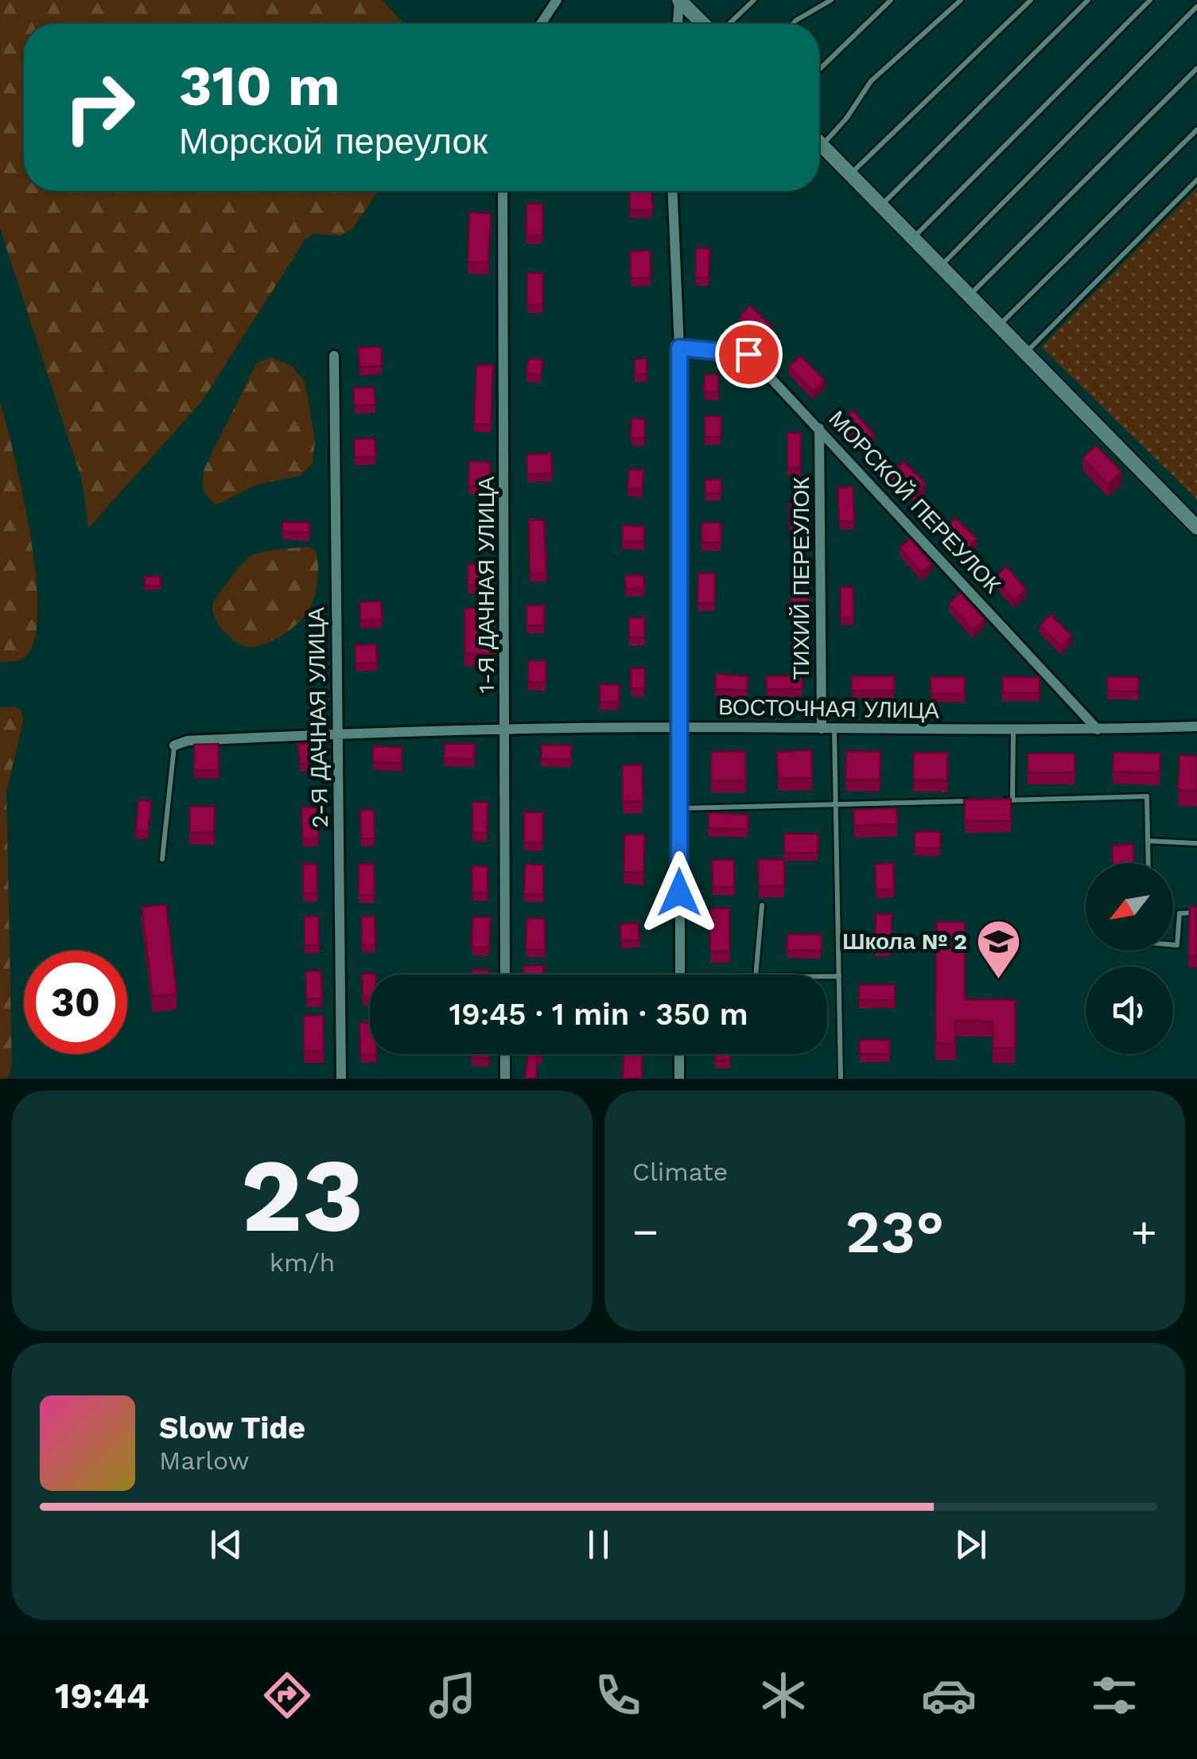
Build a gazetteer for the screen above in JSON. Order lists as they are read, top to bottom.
{
  "streets": {
    "street": [
      "МОРСКОЙ ПЕРЕУЛОК",
      "ТИХИЙ ПЕРЕУЛОК",
      "1-Я ДАЧНАЯ УЛИЦА",
      "ВОСТОЧНАЯ УЛИЦА",
      "2-Я ДАЧНАЯ УЛИЦА"
    ]
  },
  "crossings": [
    ["МОРСКОЙ ПЕРЕУЛОК", "ТИХИЙ ПЕРЕУЛОК"],
    ["МОРСКОЙ ПЕРЕУЛОК", "ВОСТОЧНАЯ УЛИЦА"],
    ["ТИХИЙ ПЕРЕУЛОК", "ВОСТОЧНАЯ УЛИЦА"],
    ["1-Я ДАЧНАЯ УЛИЦА", "ВОСТОЧНАЯ УЛИЦА"],
    ["ВОСТОЧНАЯ УЛИЦА", "2-Я ДАЧНАЯ УЛИЦА"]
  ],
  "places": {
    "school or university": ["Школа № 2"]
  },
  "north": "bottom left",
  "page": {
    "turn": ["310 m", "Морской переулок"],
    "limit": "30",
    "trip": "19:45 · 1 min · 350 m",
    "tile": [
      ["23", "km/h"],
      "Climate"
    ],
    "heat": ["−", "23°", "+"],
    "song": ["Slow Tide", "Marlow"],
    "tabs": "19:44"
  }
}
